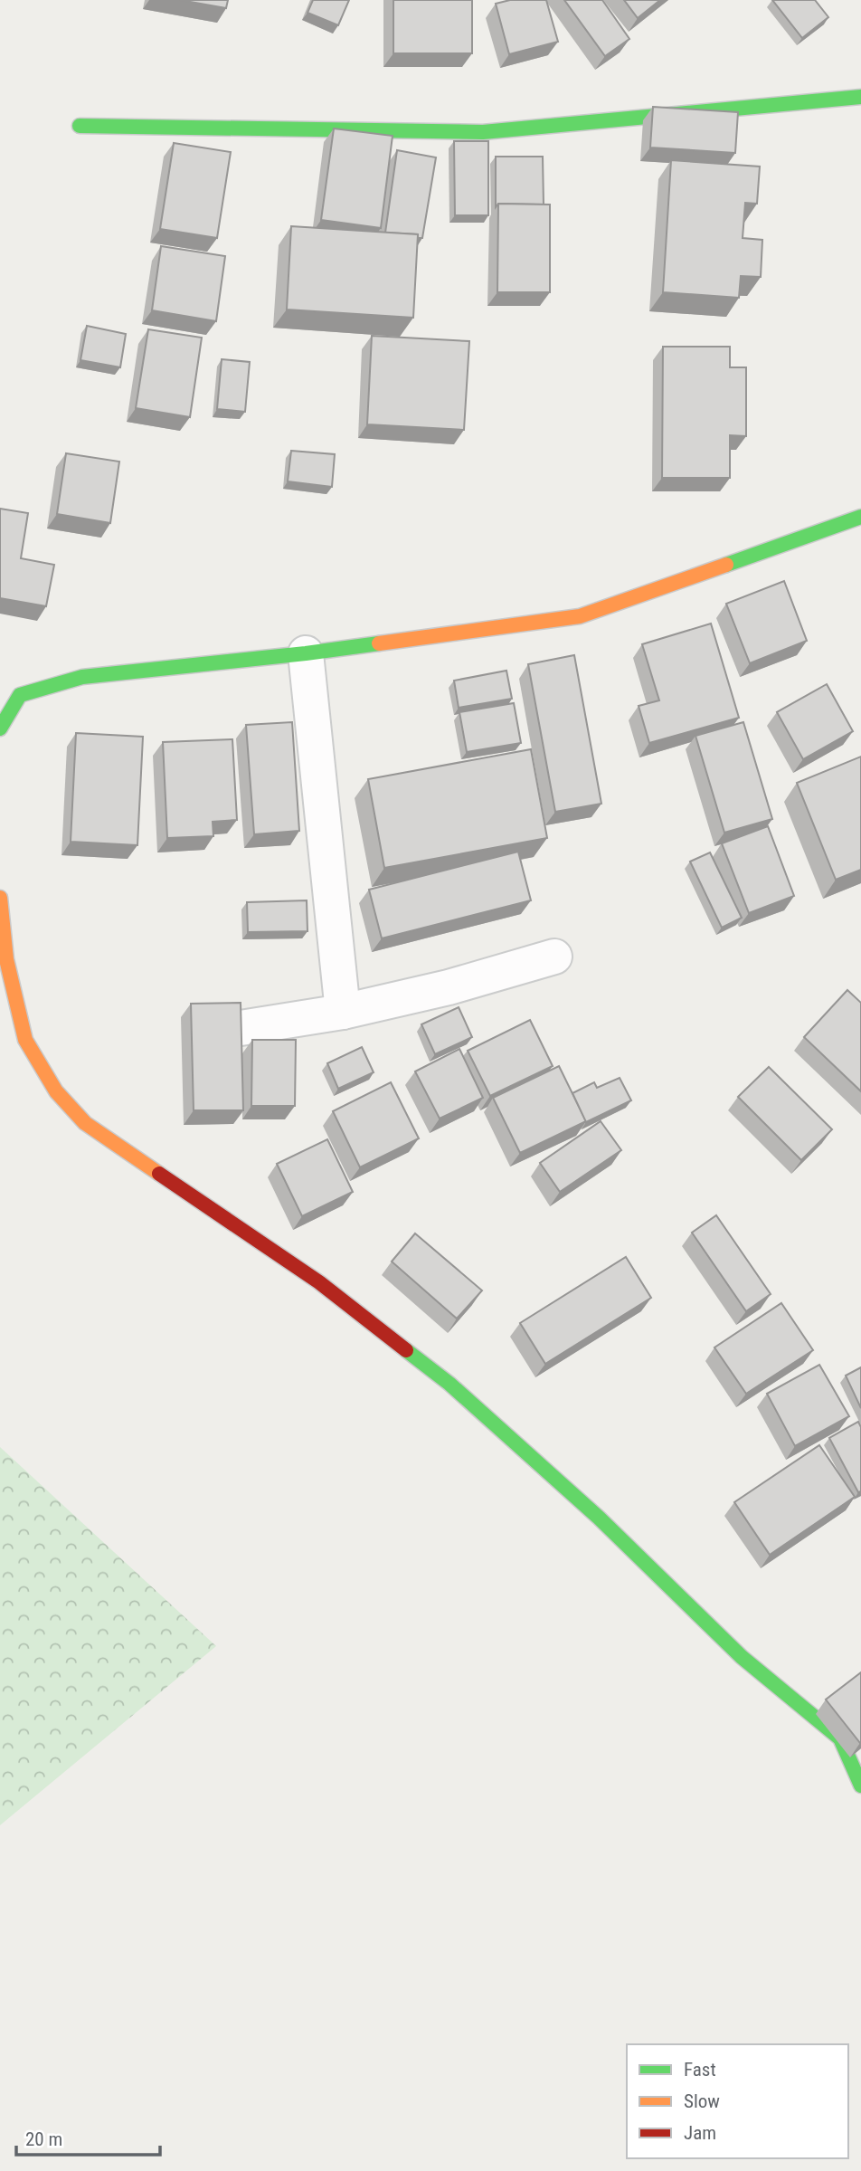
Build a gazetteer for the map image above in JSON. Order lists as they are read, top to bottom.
{
  "legend": ["Fast", "Slow", "Jam"],
  "scale_bar": "20 m"
}
